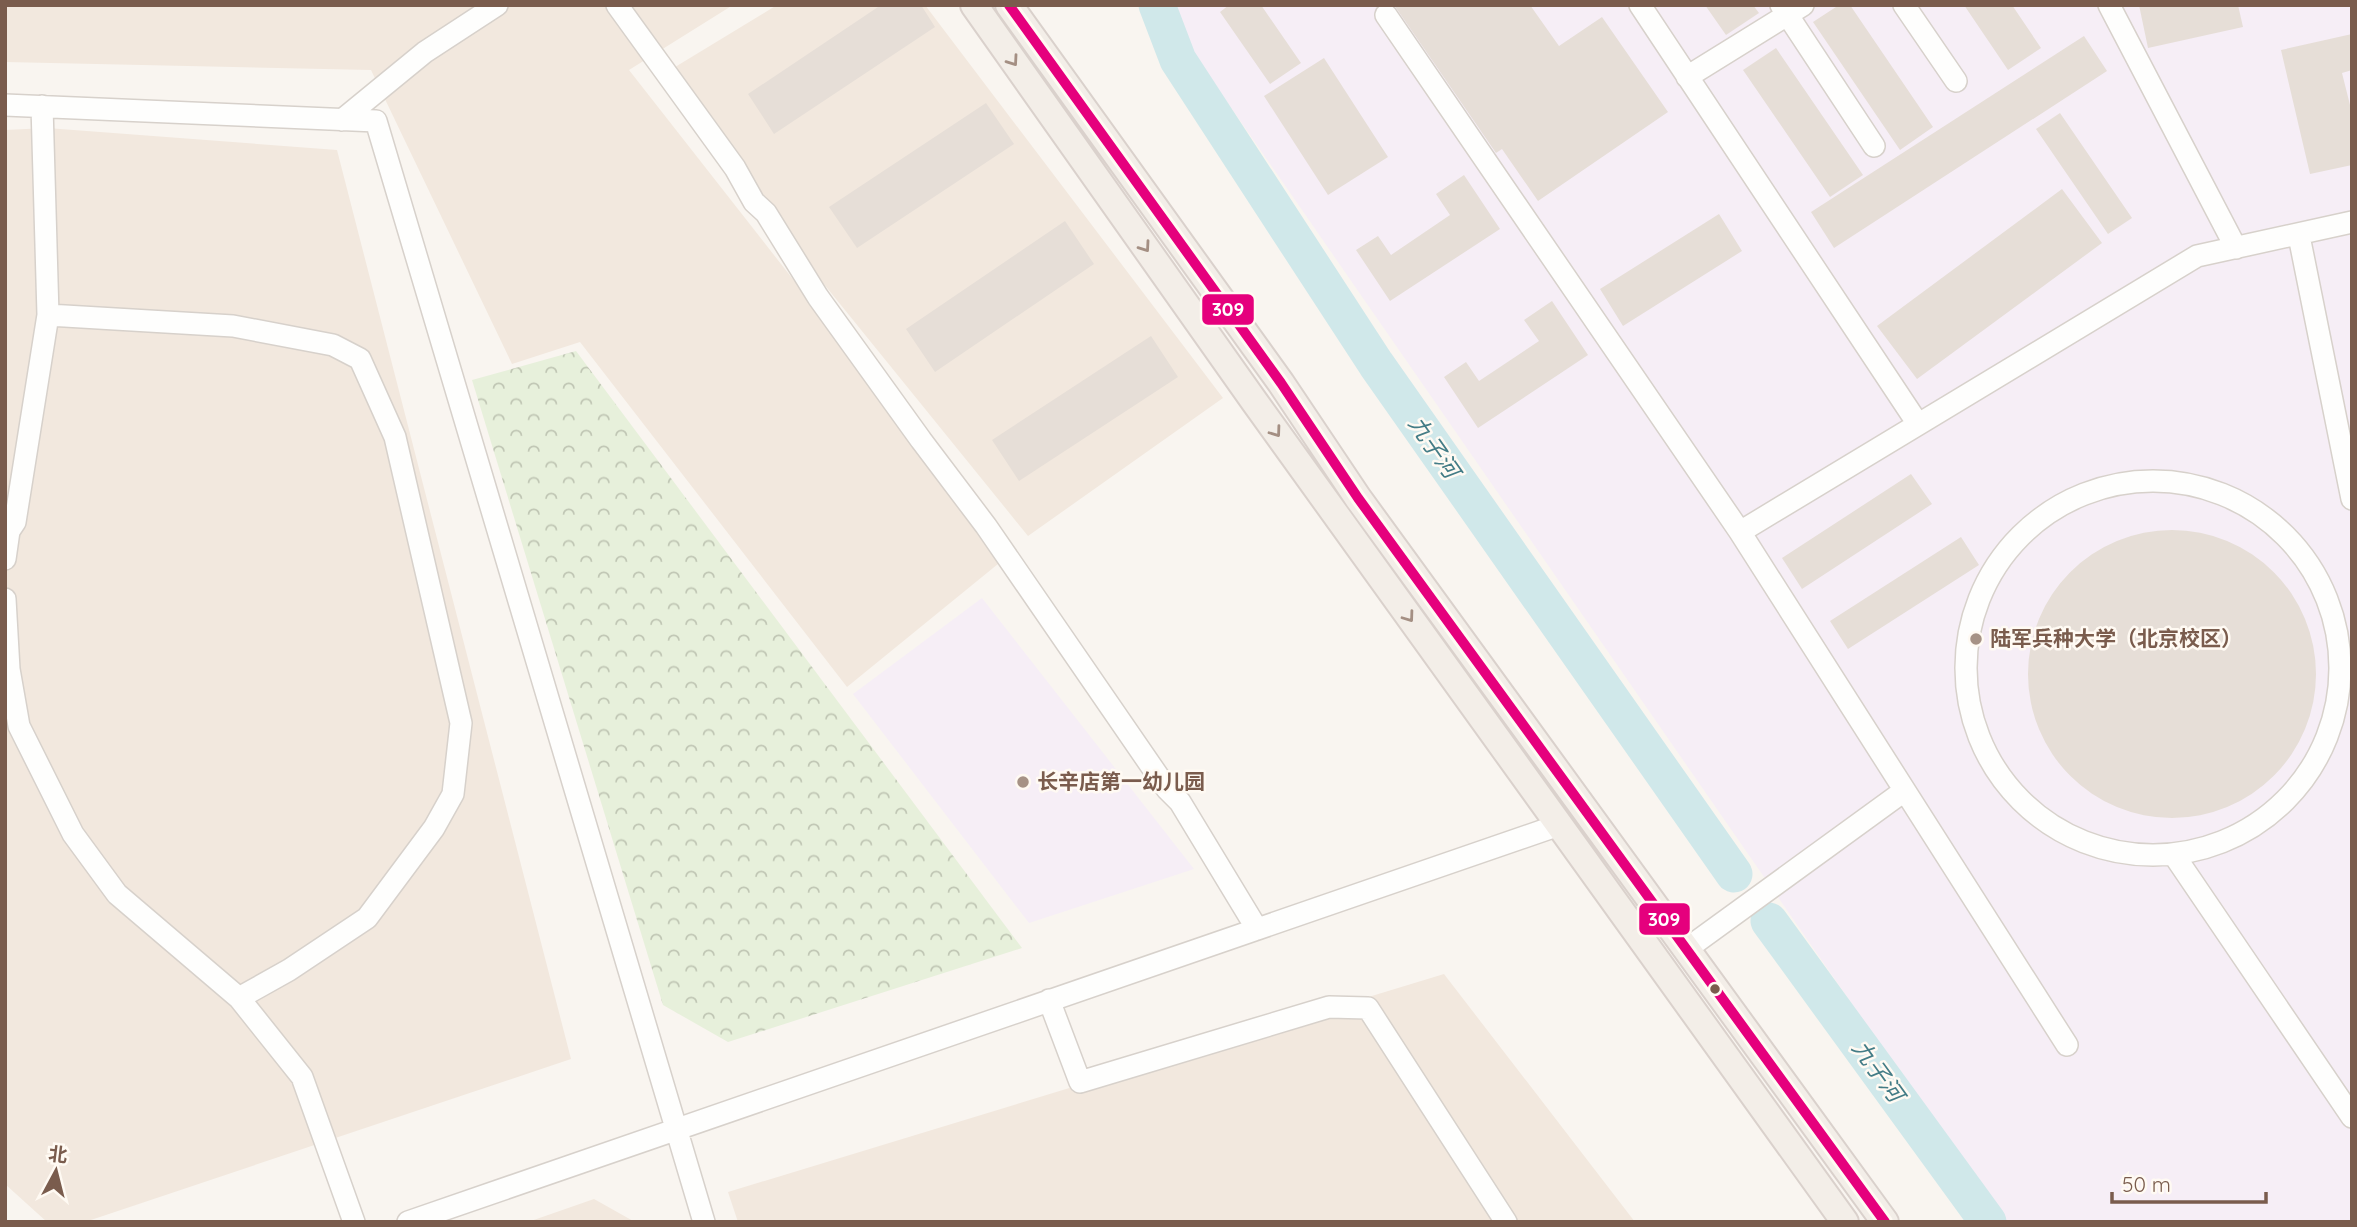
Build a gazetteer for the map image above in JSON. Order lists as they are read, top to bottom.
{
  "water": ["九子河"],
  "places": ["陆军兵种大学（北京校区）", "长辛店第一幼儿园"],
  "lines": ["transit line 309"],
  "scale_bar": "50 m",
  "north": "top"
}
